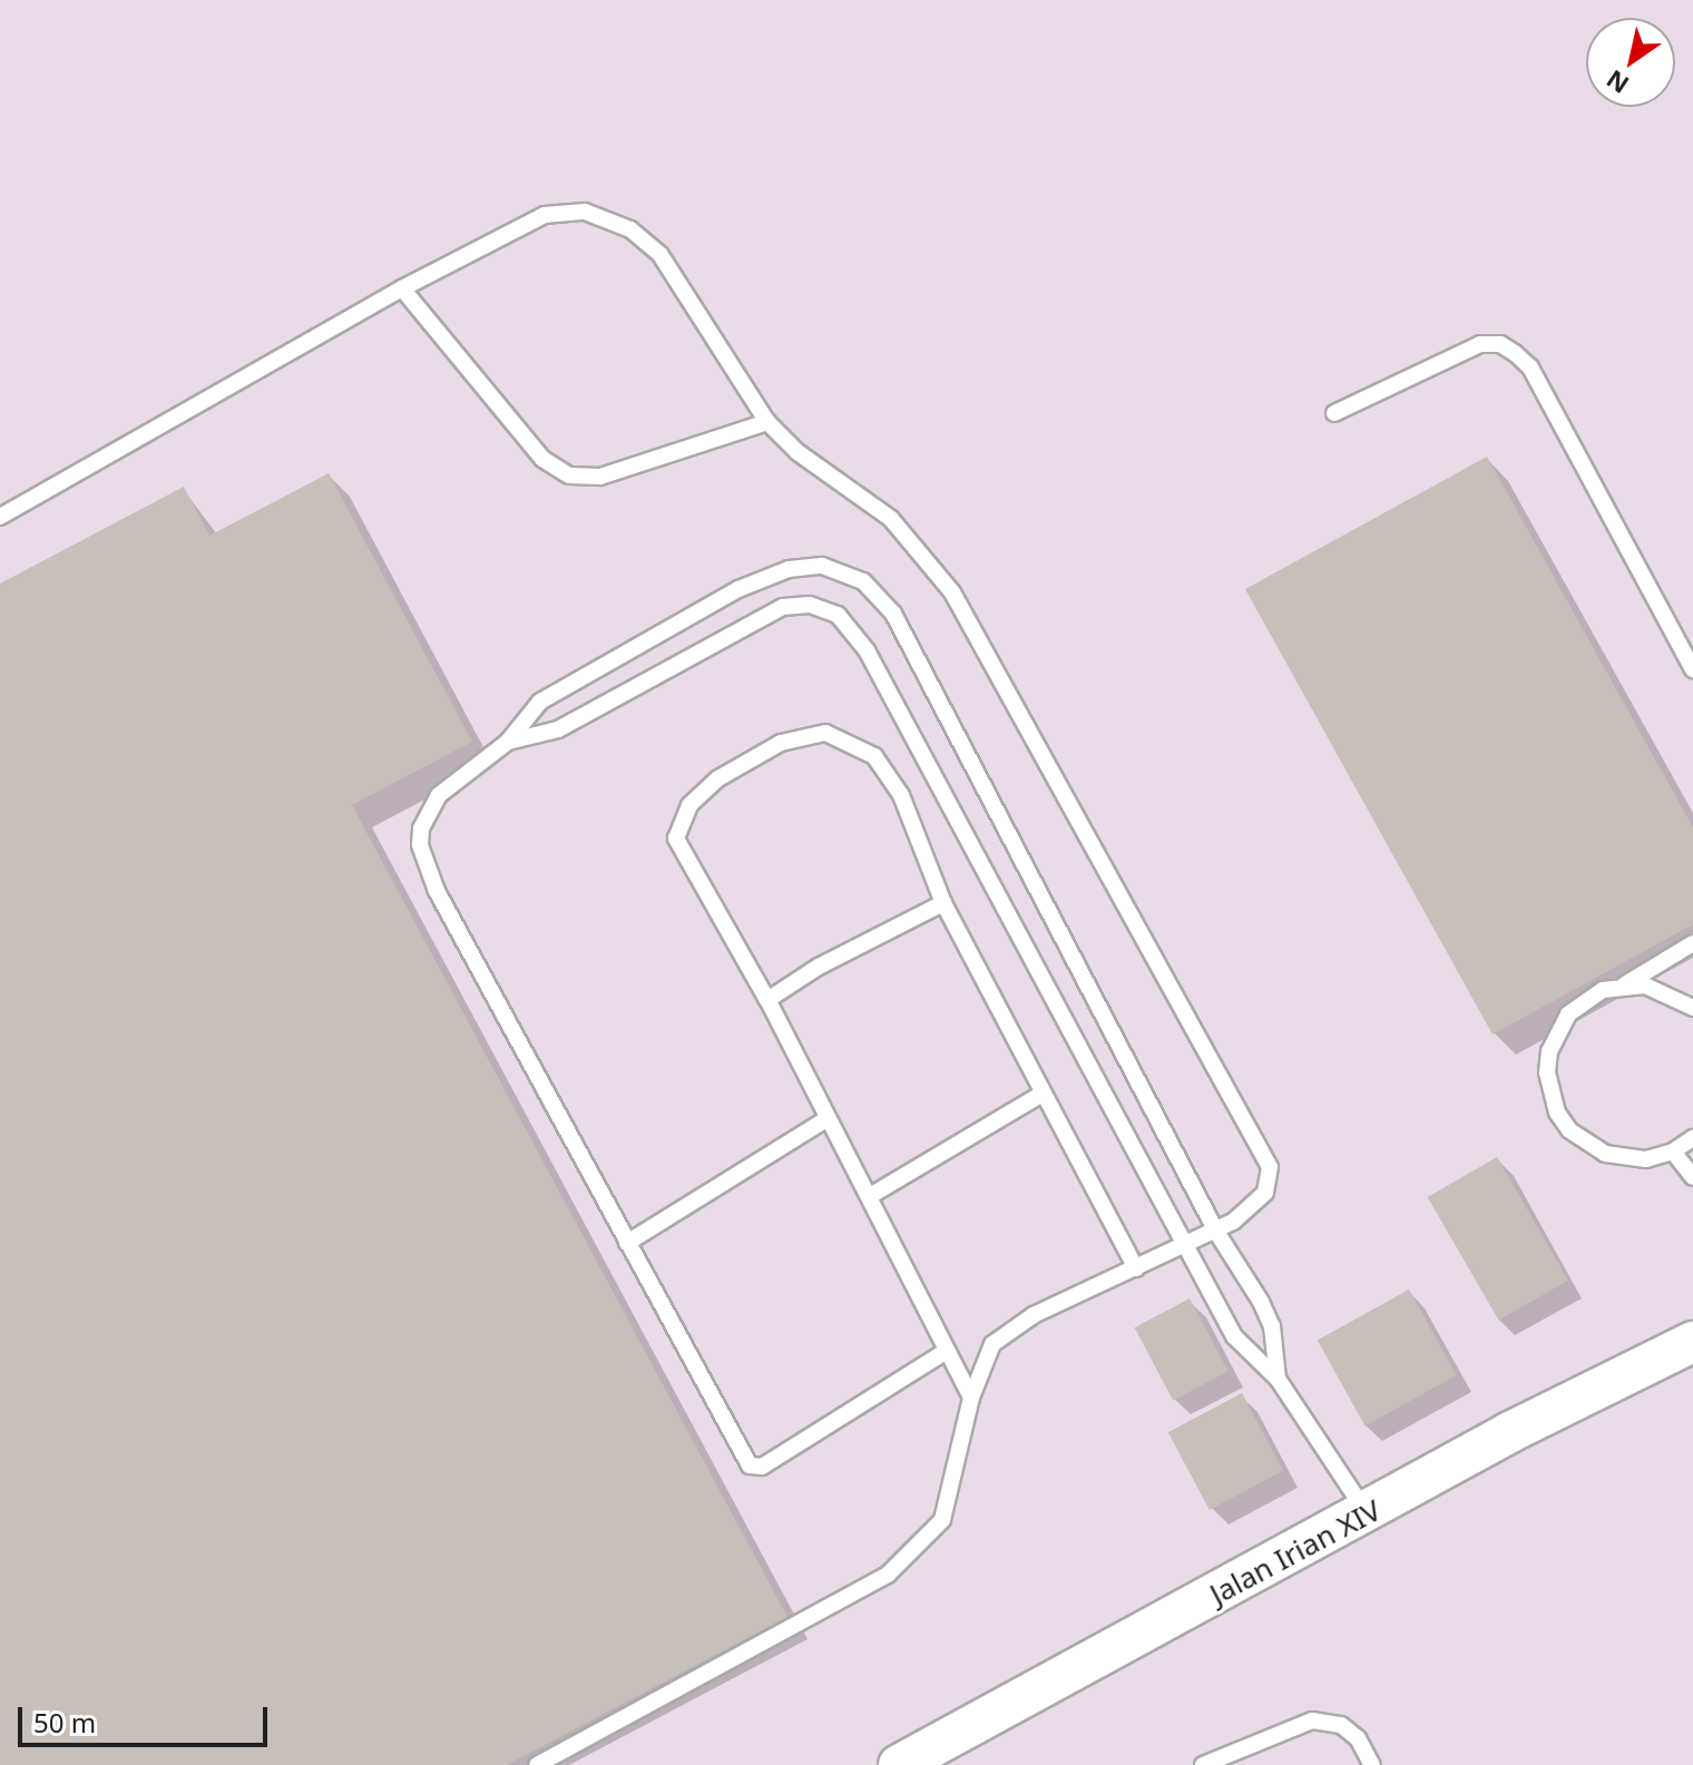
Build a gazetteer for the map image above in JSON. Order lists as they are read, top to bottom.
{
  "streets": {
    "street": ["Jalan Irian XIV"]
  },
  "scale_bar": "50 m",
  "north": "bottom left"
}
